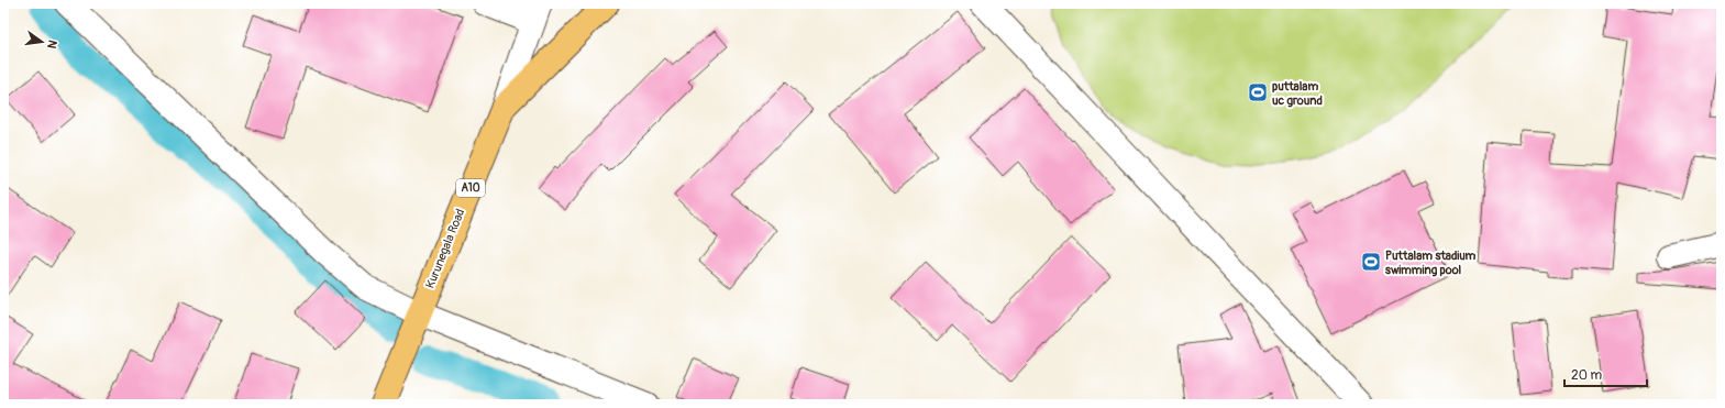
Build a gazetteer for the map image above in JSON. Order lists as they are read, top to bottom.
{
  "streets": {
    "highway": ["A10", "Kurunegala Road"]
  },
  "places": {
    "sports": ["puttalam uc ground", "Puttalam stadium swimming pool"]
  },
  "scale_bar": "20 m",
  "north": "right"
}
